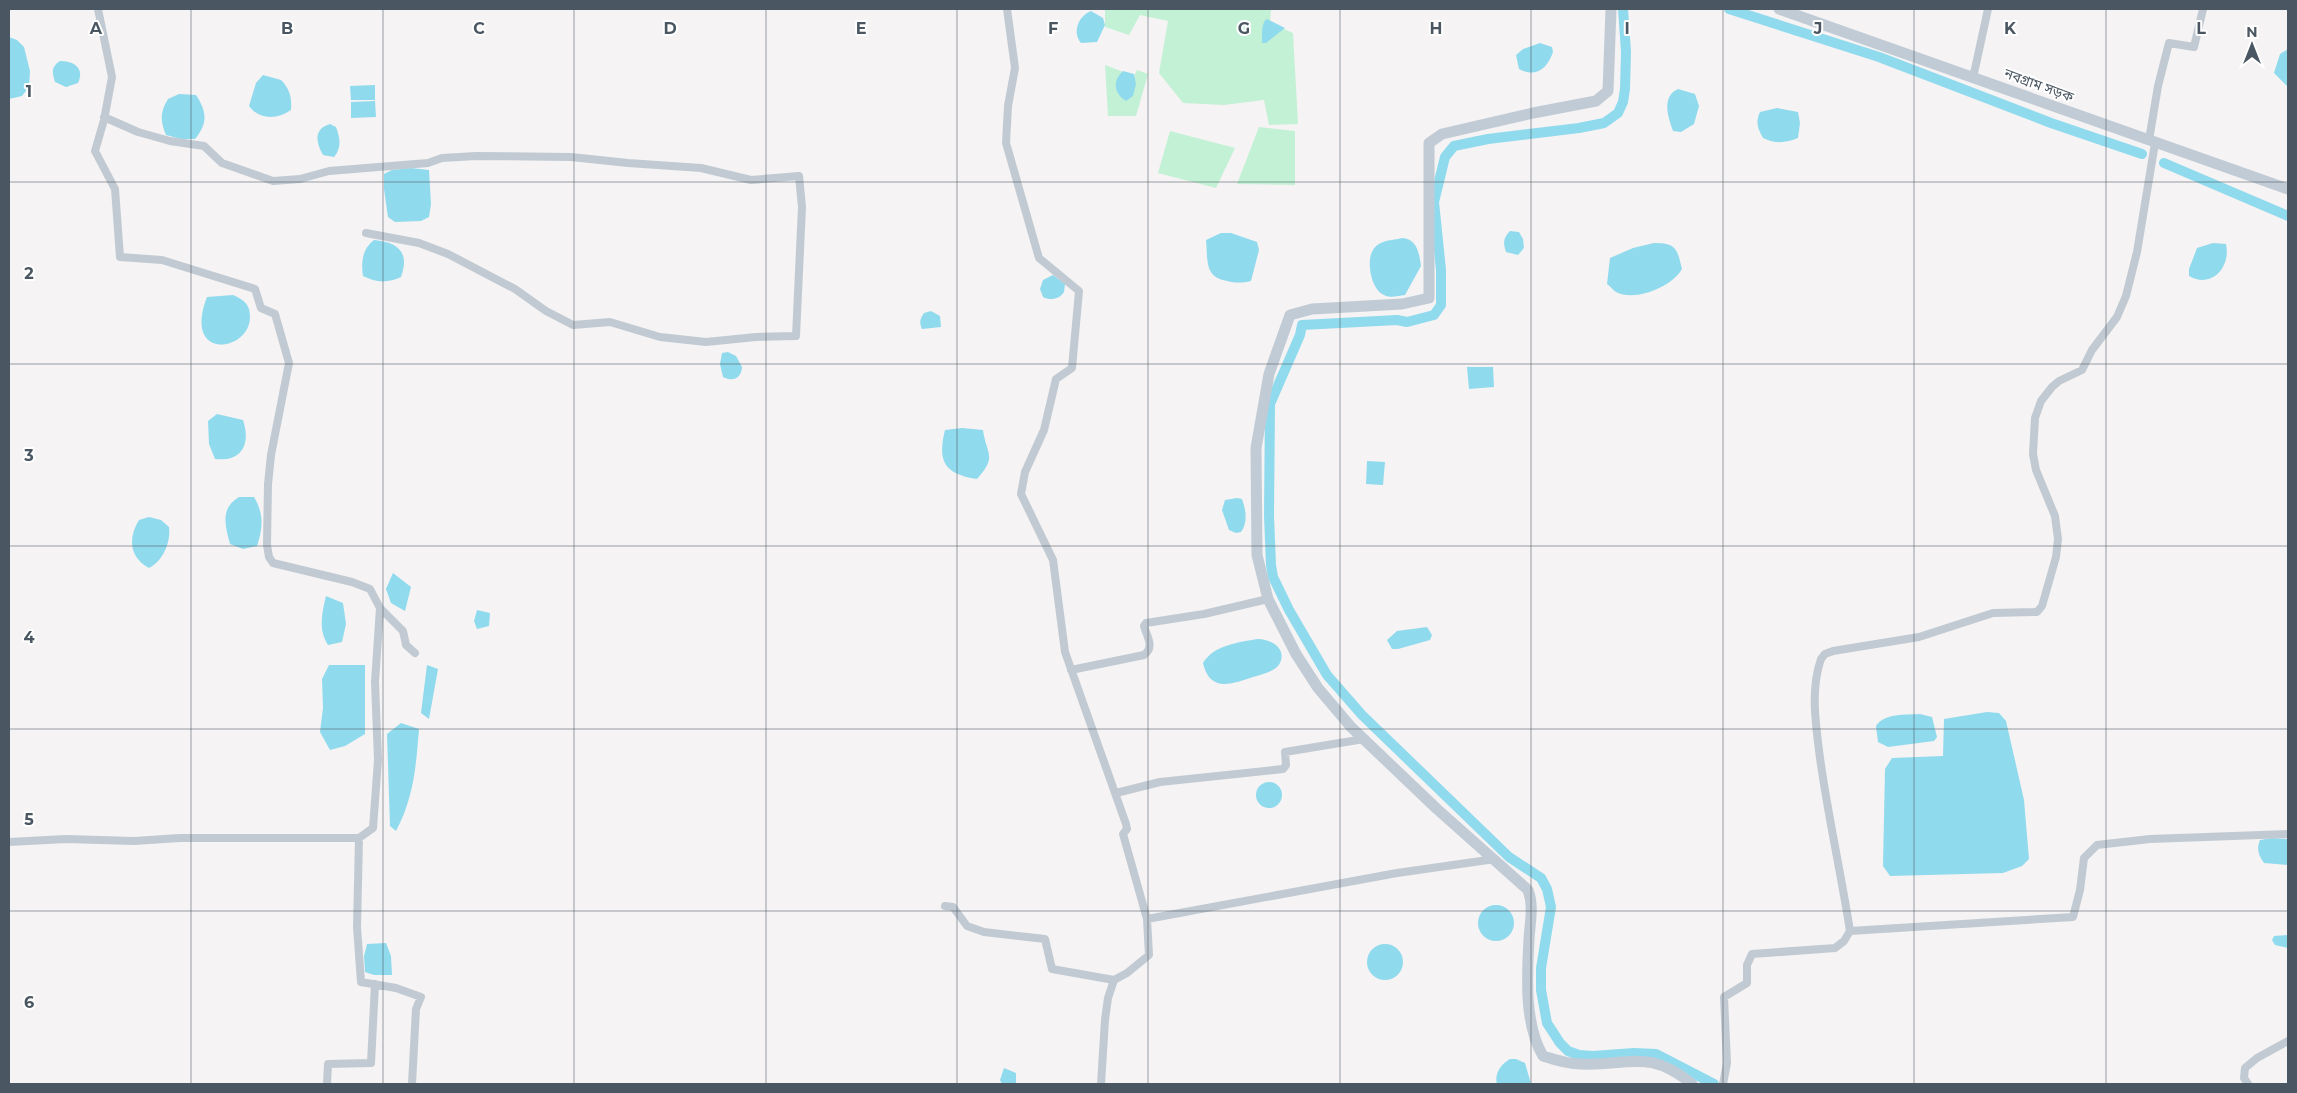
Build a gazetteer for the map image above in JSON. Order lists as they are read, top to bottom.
{
  "streets": {
    "street": ["নবগ্রাম সড়ক"]
  },
  "north": "top",
  "grid": {
    "columns": [
      "A",
      "B",
      "C",
      "D",
      "E",
      "F",
      "G",
      "H",
      "I",
      "J",
      "K",
      "L"
    ],
    "rows": [
      "1",
      "2",
      "3",
      "4",
      "5",
      "6"
    ]
  }
}
